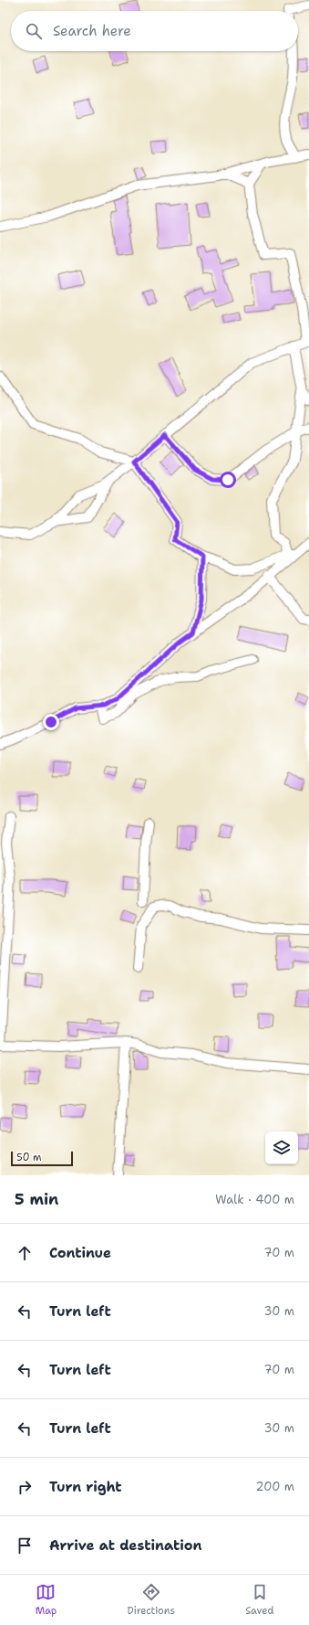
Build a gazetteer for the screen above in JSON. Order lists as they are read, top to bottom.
{
  "scale_bar": "50 m",
  "page": {
    "search": "Search here",
    "scale": "50 m",
    "heading": ["5 min", "Walk · 400 m"],
    "list": [
      ["Continue", "70 m"],
      ["Turn left", "30 m"],
      ["Turn left", "70 m"],
      ["Turn left", "30 m"],
      ["Turn right", "200 m"],
      "Arrive at destination"
    ],
    "nav": ["Map", "Directions", "Saved"]
  }
}
